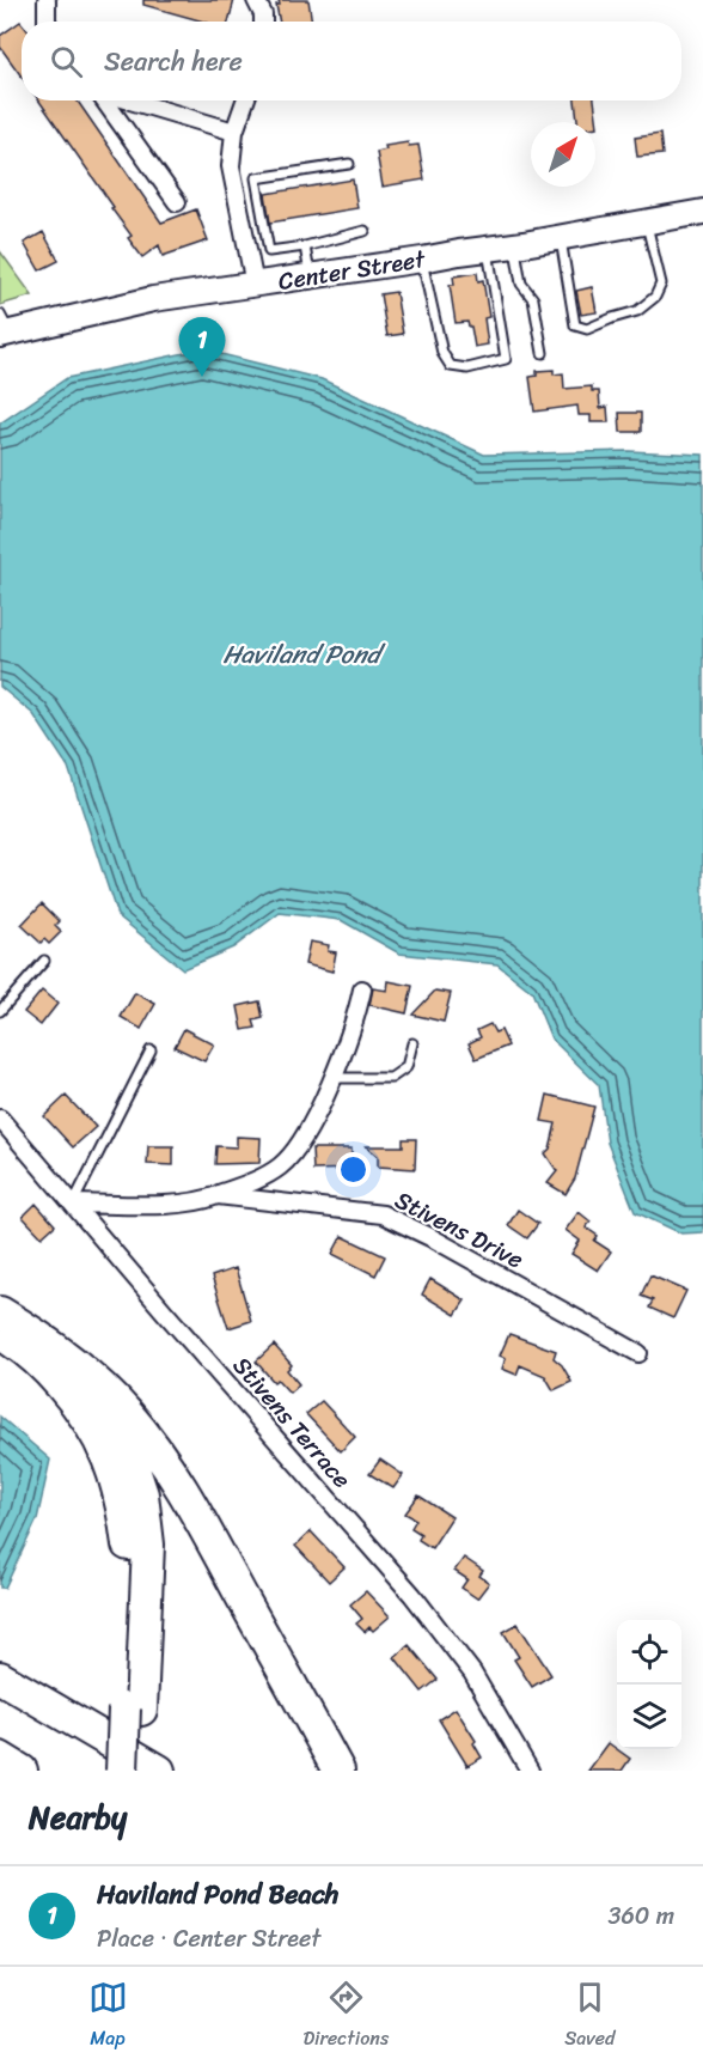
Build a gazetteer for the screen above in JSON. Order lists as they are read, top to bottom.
{
  "streets": {
    "main road": ["Center Street"],
    "street": ["Stivens Drive", "Stivens Terrace"]
  },
  "crossings": [
    ["Stivens Drive", "Stivens Terrace"]
  ],
  "water": ["Haviland Pond"],
  "north": "top right",
  "page": {
    "search": "Search here",
    "pins": "1",
    "heading": "Nearby",
    "list": [
      {
        "mark": "1",
        "name": "Haviland Pond Beach",
        "note": "Place · Center Street",
        "value": "360 m"
      }
    ],
    "nav": ["Map", "Directions", "Saved"]
  }
}
